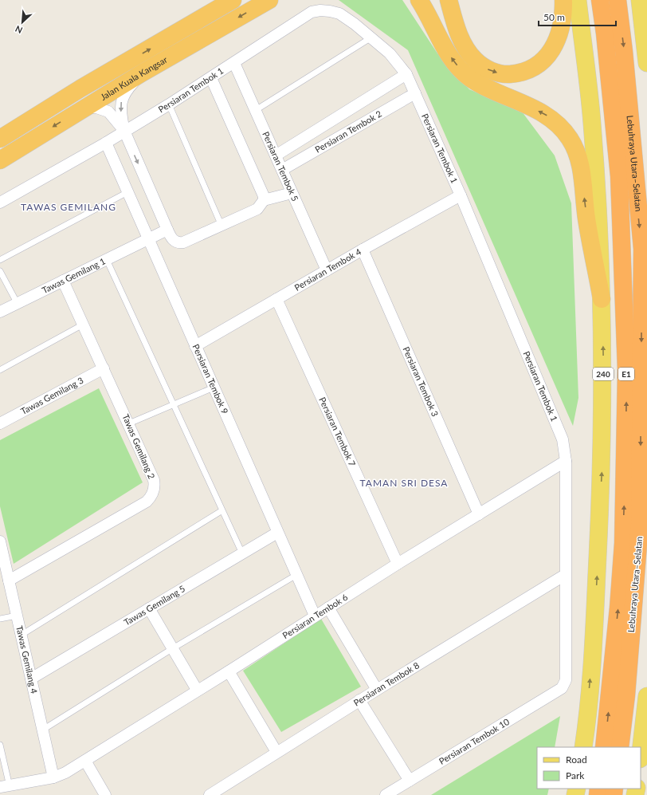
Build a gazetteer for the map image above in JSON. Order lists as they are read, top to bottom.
{
  "streets": {
    "highway": ["Jalan Kuala Kangsar", "Lebuhraya Utara–Selatan", "E1"],
    "main road": ["240"],
    "street": [
      "Persiaran Tembok 1",
      "Persiaran Tembok 2",
      "Persiaran Tembok 5",
      "Persiaran Tembok 4",
      "Tawas Gemilang 1",
      "Persiaran Tembok 9",
      "Persiaran Tembok 3",
      "Tawas Gemilang 3",
      "Persiaran Tembok 7",
      "Tawas Gemilang 2",
      "Tawas Gemilang 5",
      "Persiaran Tembok 6",
      "Tawas Gemilang 4",
      "Persiaran Tembok 8",
      "Persiaran Tembok 10"
    ]
  },
  "crossings": [
    ["Persiaran Tembok 1", "Persiaran Tembok 2"],
    ["Persiaran Tembok 1", "Persiaran Tembok 5"],
    ["Persiaran Tembok 1", "Persiaran Tembok 4"],
    ["Persiaran Tembok 1", "Persiaran Tembok 9"],
    ["Persiaran Tembok 1", "Persiaran Tembok 6"],
    ["Persiaran Tembok 1", "Persiaran Tembok 8"],
    ["Persiaran Tembok 1", "Persiaran Tembok 10"],
    ["Persiaran Tembok 2", "Persiaran Tembok 5"],
    ["Persiaran Tembok 5", "Persiaran Tembok 4"],
    ["Persiaran Tembok 4", "Persiaran Tembok 9"],
    ["Persiaran Tembok 4", "Persiaran Tembok 3"],
    ["Persiaran Tembok 4", "Persiaran Tembok 7"],
    ["Tawas Gemilang 1", "Persiaran Tembok 9"],
    ["Tawas Gemilang 1", "Tawas Gemilang 2"],
    ["Persiaran Tembok 9", "Tawas Gemilang 5"],
    ["Persiaran Tembok 9", "Persiaran Tembok 6"],
    ["Persiaran Tembok 3", "Persiaran Tembok 6"],
    ["Tawas Gemilang 3", "Tawas Gemilang 2"],
    ["Persiaran Tembok 7", "Persiaran Tembok 6"],
    ["Tawas Gemilang 2", "Tawas Gemilang 4"],
    ["Tawas Gemilang 5", "Tawas Gemilang 4"],
    ["Persiaran Tembok 6", "Tawas Gemilang 4"]
  ],
  "districts": ["TAWAS GEMILANG", "TAMAN SRI DESA"],
  "legend": ["Road", "Park"],
  "scale_bar": "50 m",
  "north": "bottom left"
}
